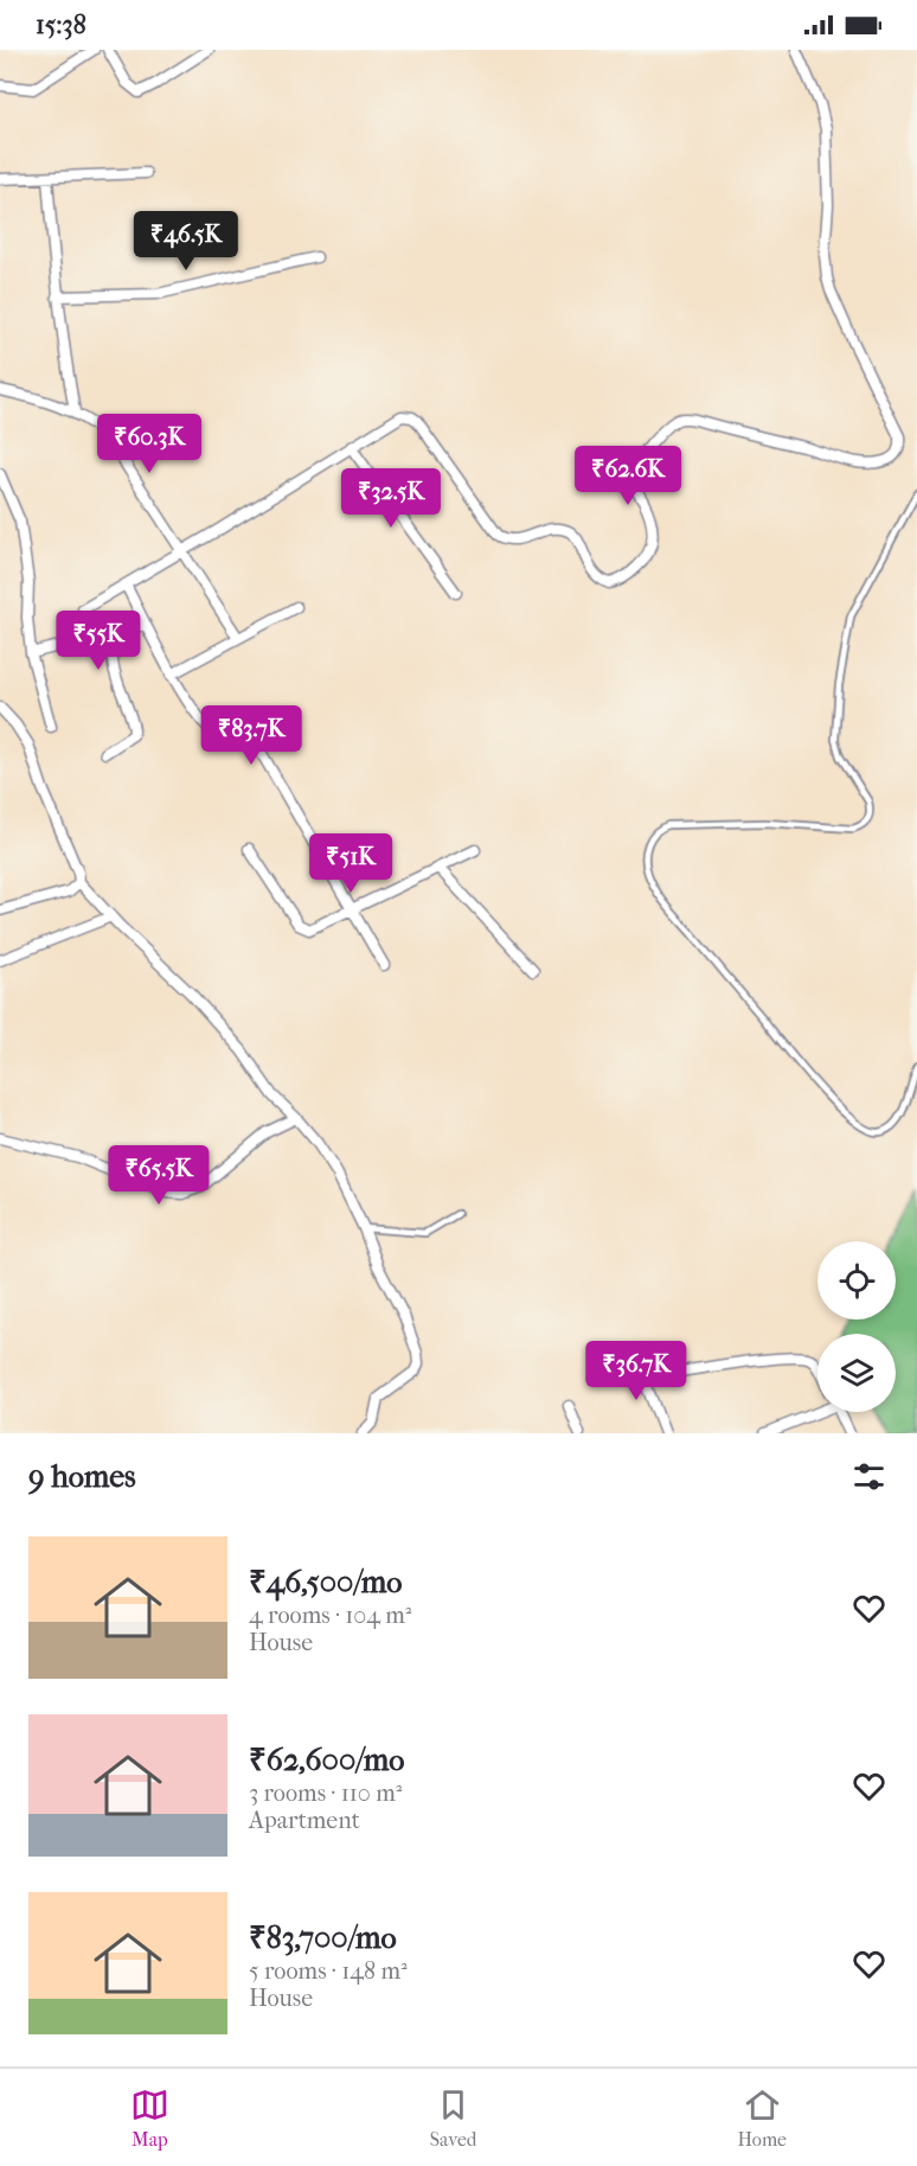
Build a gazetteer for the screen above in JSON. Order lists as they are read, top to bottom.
{
  "page": {
    "status": "15:38",
    "price": [
      "₹46.5K",
      "₹60.3K",
      "₹62.6K",
      "₹32.5K",
      "₹55K",
      "₹83.7K",
      "₹51K",
      "₹65.5K",
      "₹36.7K"
    ],
    "heading": "9 homes",
    "list": [
      {
        "name": "₹46,500/mo",
        "note": "4 rooms · 104 m² · House"
      },
      {
        "name": "₹62,600/mo",
        "note": "3 rooms · 110 m² · Apartment"
      },
      {
        "name": "₹83,700/mo",
        "note": "5 rooms · 148 m² · House"
      }
    ],
    "tabs": ["Map", "Saved", "Home"]
  }
}
